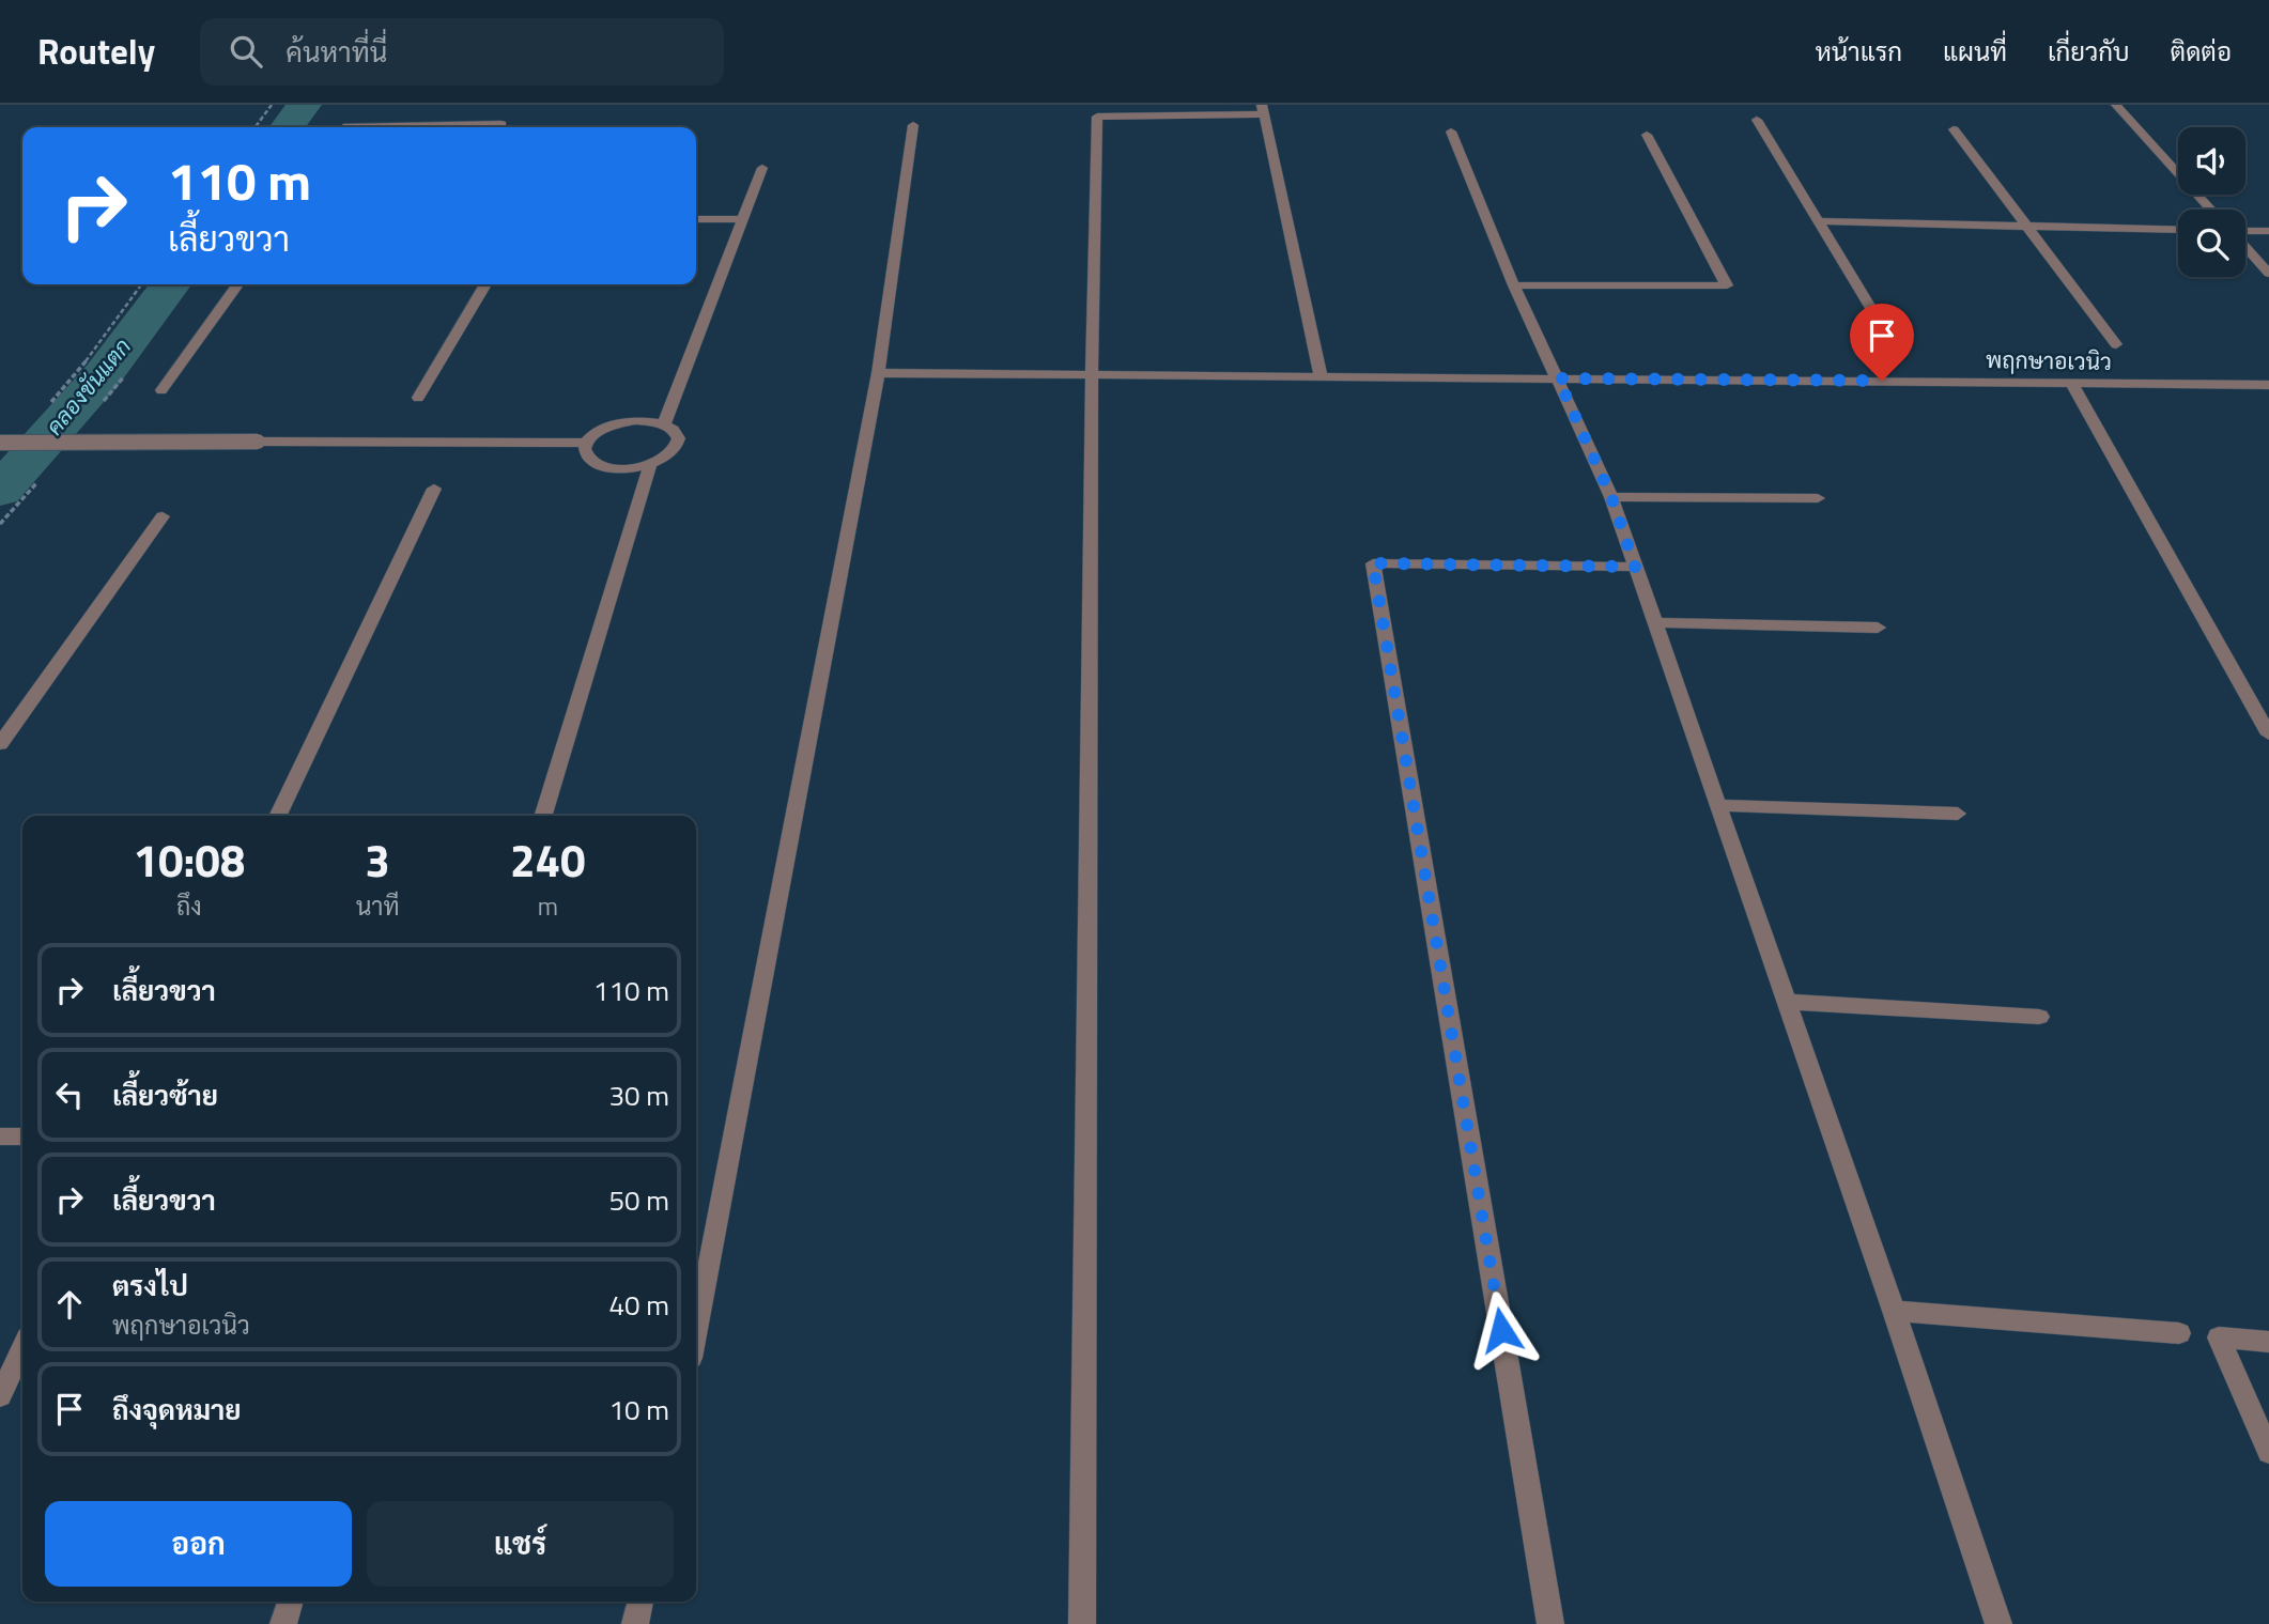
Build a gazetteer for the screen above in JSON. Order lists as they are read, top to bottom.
{
  "streets": {
    "street": ["พฤกษาอเวนิว"]
  },
  "water": ["คลองขันแตก"],
  "page": {
    "header": "Routely",
    "search": "ค้นหาที่นี่",
    "nav": [
      "หน้าแรก",
      "แผนที่",
      "เกี่ยวกับ",
      "ติดต่อ"
    ],
    "turn": ["110 m", "เลี้ยวขวา"],
    "eta": [
      "10:08",
      "ถึง",
      "3",
      "นาที",
      "240",
      "m"
    ],
    "list": [
      {
        "name": "เลี้ยวขวา",
        "value": "110 m"
      },
      {
        "name": "เลี้ยวซ้าย",
        "value": "30 m"
      },
      {
        "name": "เลี้ยวขวา",
        "value": "50 m"
      },
      {
        "name": "ตรงไป",
        "note": "พฤกษาอเวนิว",
        "value": "40 m"
      },
      {
        "name": "ถึงจุดหมาย",
        "value": "10 m"
      }
    ],
    "buttons": ["ออก", "แชร์"]
  }
}
